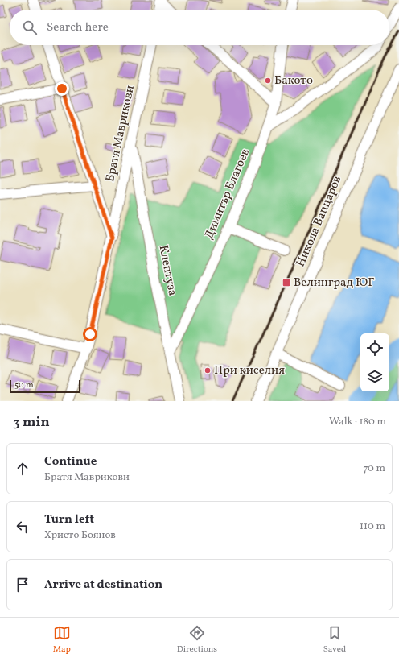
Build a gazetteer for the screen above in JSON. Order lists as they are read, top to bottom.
{
  "streets": {
    "street": [
      "Братя Маврикови",
      "Димитър Благоев",
      "Никола Вапцаров",
      "Клептуза"
    ]
  },
  "crossings": [
    ["Братя Маврикови", "Клептуза"],
    ["Димитър Благоев", "Клептуза"]
  ],
  "places": {
    "other": ["Бакото", "При киселия"],
    "transit": ["Велинград ЮГ"]
  },
  "scale_bar": "50 m",
  "page": {
    "search": "Search here",
    "scale": "50 m",
    "heading": ["3 min", "Walk · 180 m"],
    "list": [
      ["Continue", "Братя Маврикови", "70 m"],
      ["Turn left", "Христо Боянов", "110 m"],
      "Arrive at destination"
    ],
    "nav": ["Map", "Directions", "Saved"]
  }
}
